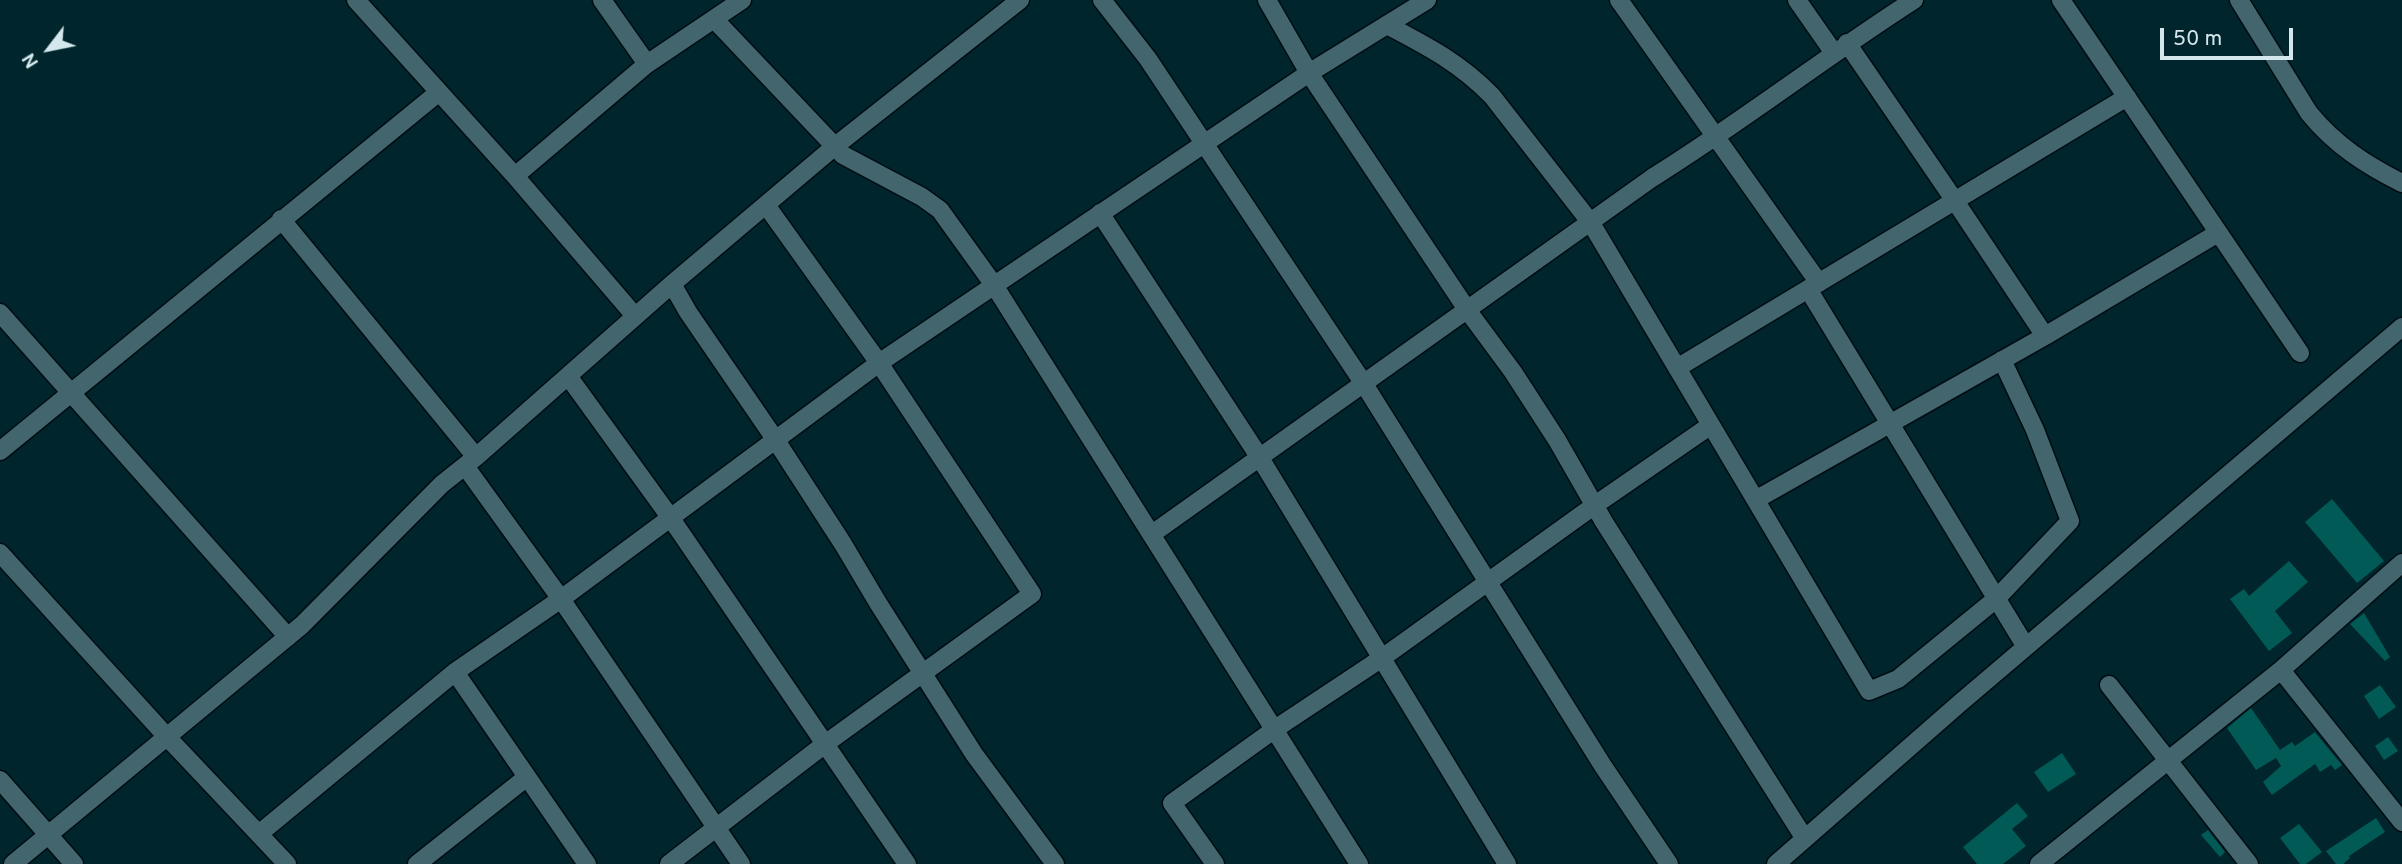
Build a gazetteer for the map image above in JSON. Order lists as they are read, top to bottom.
{
  "scale_bar": "50 m",
  "north": "bottom left"
}
